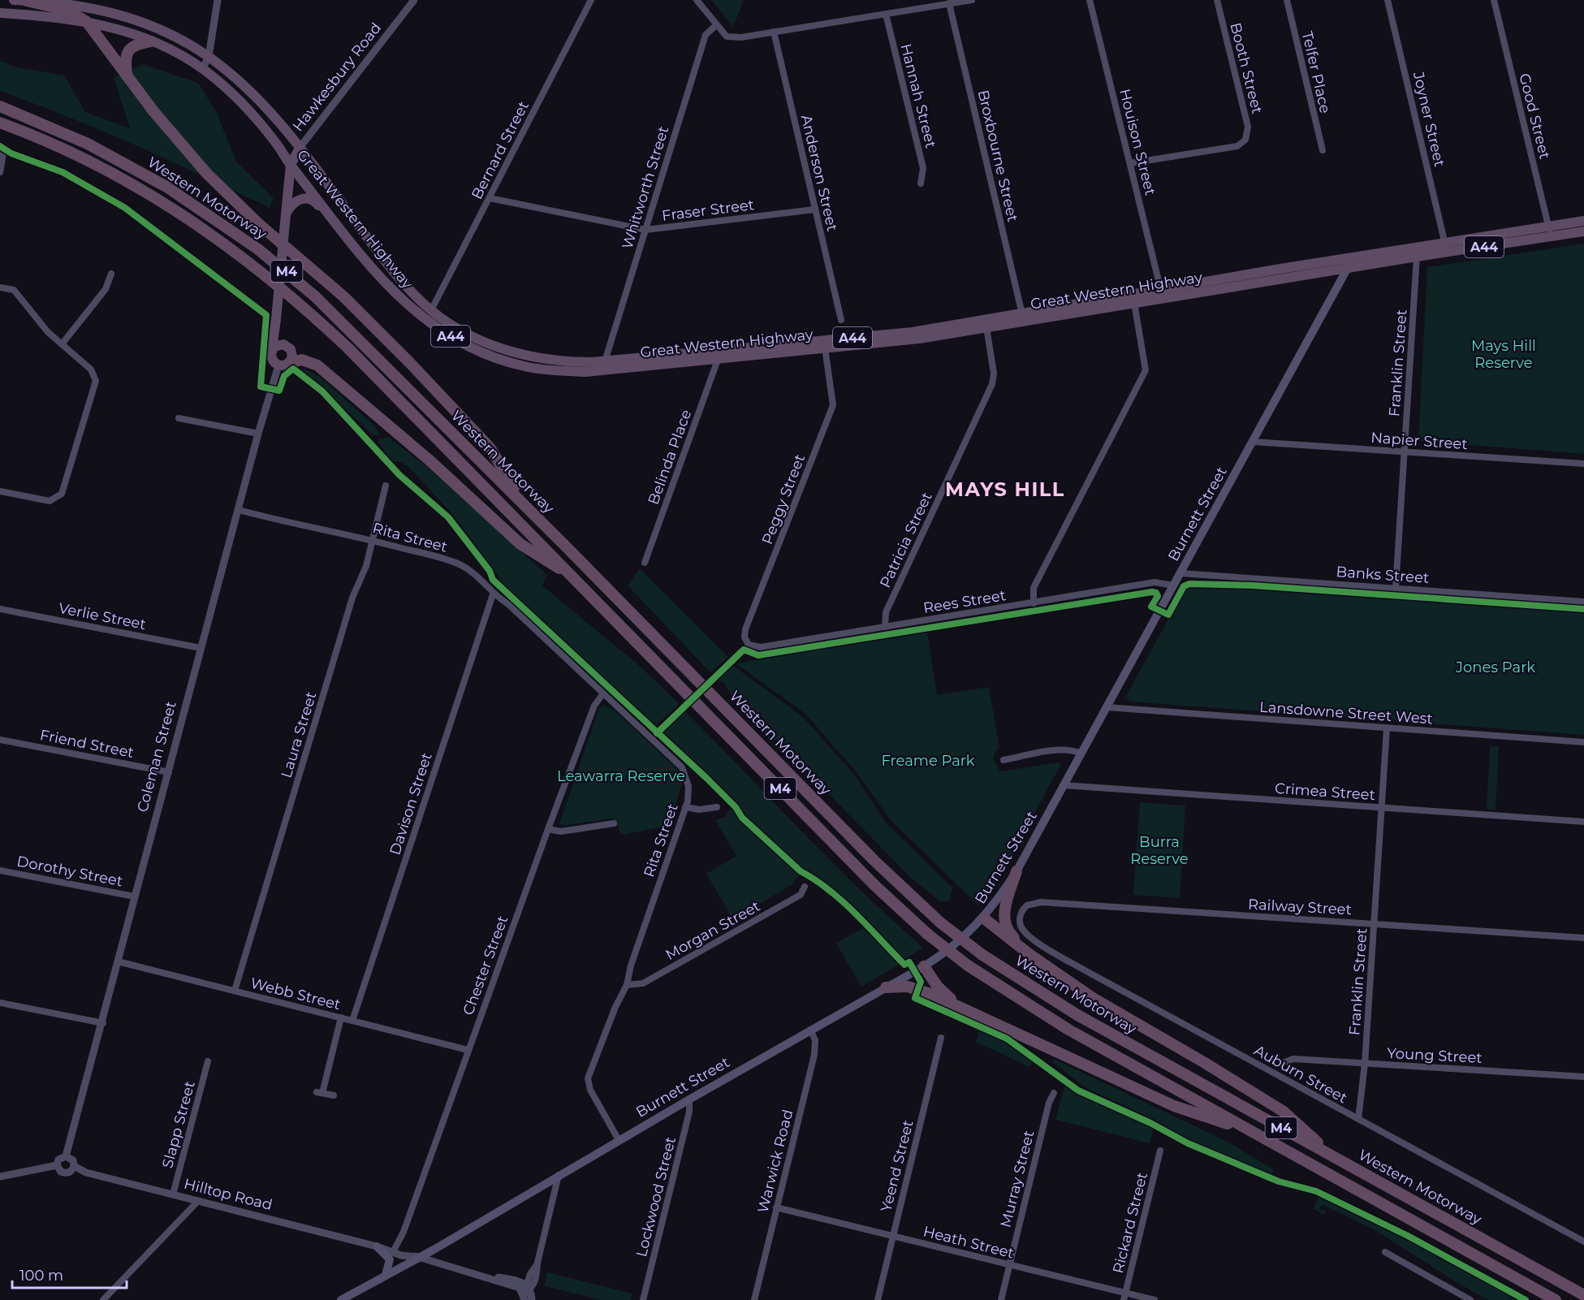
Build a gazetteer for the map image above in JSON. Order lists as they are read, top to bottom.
{
  "streets": {
    "highway": [
      "Western Motorway",
      "Great Western Highway",
      "A44",
      "M4"
    ],
    "main road": ["Burnett Street"],
    "street": [
      "Booth Street",
      "Telfer Place",
      "Hawkesbury Road",
      "Hannah Street",
      "Good Street",
      "Joyner Street",
      "Houison Street",
      "Bernard Street",
      "Broxbourne Street",
      "Anderson Street",
      "Whitworth Street",
      "Fraser Street",
      "Franklin Street",
      "Napier Street",
      "Belinda Place",
      "Peggy Street",
      "Rita Street",
      "Patricia Street",
      "Banks Street",
      "Rees Street",
      "Verlie Street",
      "Lansdowne Street West",
      "Laura Street",
      "Friend Street",
      "Coleman Street",
      "Crimea Street",
      "Davison Street",
      "Dorothy Street",
      "Railway Street",
      "Morgan Street",
      "Chester Street",
      "Webb Street",
      "Young Street",
      "Auburn Street",
      "Slapp Street",
      "Warwick Road",
      "Yeend Street",
      "Murray Street",
      "Hilltop Road",
      "Lockwood Street",
      "Rickard Street",
      "Heath Street"
    ]
  },
  "crossings": [
    ["Booth Street", "Houison Street"],
    ["Hawkesbury Road", "Great Western Highway"],
    ["Good Street", "Great Western Highway"],
    ["Joyner Street", "Great Western Highway"],
    ["Houison Street", "Great Western Highway"],
    ["Bernard Street", "Fraser Street"],
    ["Bernard Street", "Great Western Highway"],
    ["Broxbourne Street", "Great Western Highway"],
    ["Anderson Street", "Fraser Street"],
    ["Whitworth Street", "Fraser Street"],
    ["Whitworth Street", "Great Western Highway"],
    ["Western Motorway", "M4"],
    ["Great Western Highway", "Franklin Street"],
    ["Great Western Highway", "Belinda Place"],
    ["Great Western Highway", "Peggy Street"],
    ["Great Western Highway", "Burnett Street"],
    ["Great Western Highway", "Patricia Street"],
    ["M4", "Burnett Street"],
    ["M4", "Coleman Street"],
    ["Franklin Street", "Napier Street"],
    ["Franklin Street", "Banks Street"],
    ["Franklin Street", "Lansdowne Street West"],
    ["Franklin Street", "Crimea Street"],
    ["Franklin Street", "Railway Street"],
    ["Franklin Street", "Young Street"],
    ["Franklin Street", "Auburn Street"],
    ["Napier Street", "Burnett Street"],
    ["Peggy Street", "Rees Street"],
    ["Burnett Street", "Rita Street"],
    ["Burnett Street", "Banks Street"],
    ["Burnett Street", "Rees Street"],
    ["Burnett Street", "Lansdowne Street West"],
    ["Burnett Street", "Crimea Street"],
    ["Burnett Street", "Warwick Road"],
    ["Burnett Street", "Hilltop Road"],
    ["Burnett Street", "Lockwood Street"],
    ["Rita Street", "Laura Street"],
    ["Rita Street", "Coleman Street"],
    ["Rita Street", "Davison Street"],
    ["Rita Street", "Morgan Street"],
    ["Rita Street", "Chester Street"],
    ["Patricia Street", "Rees Street"],
    ["Verlie Street", "Coleman Street"],
    ["Laura Street", "Webb Street"],
    ["Friend Street", "Coleman Street"],
    ["Coleman Street", "Dorothy Street"],
    ["Coleman Street", "Webb Street"],
    ["Coleman Street", "Hilltop Road"],
    ["Davison Street", "Webb Street"],
    ["Railway Street", "Auburn Street"],
    ["Chester Street", "Webb Street"],
    ["Chester Street", "Hilltop Road"],
    ["Slapp Street", "Hilltop Road"],
    ["Warwick Road", "Heath Street"],
    ["Yeend Street", "Heath Street"],
    ["Murray Street", "Heath Street"],
    ["Rickard Street", "Heath Street"]
  ],
  "districts": ["MAYS HILL"],
  "parks": [
    "Mays Hill Reserve",
    "Jones Park",
    "Freame Park",
    "Leawarra Reserve",
    "Burra Reserve"
  ],
  "scale_bar": "100 m"
}
